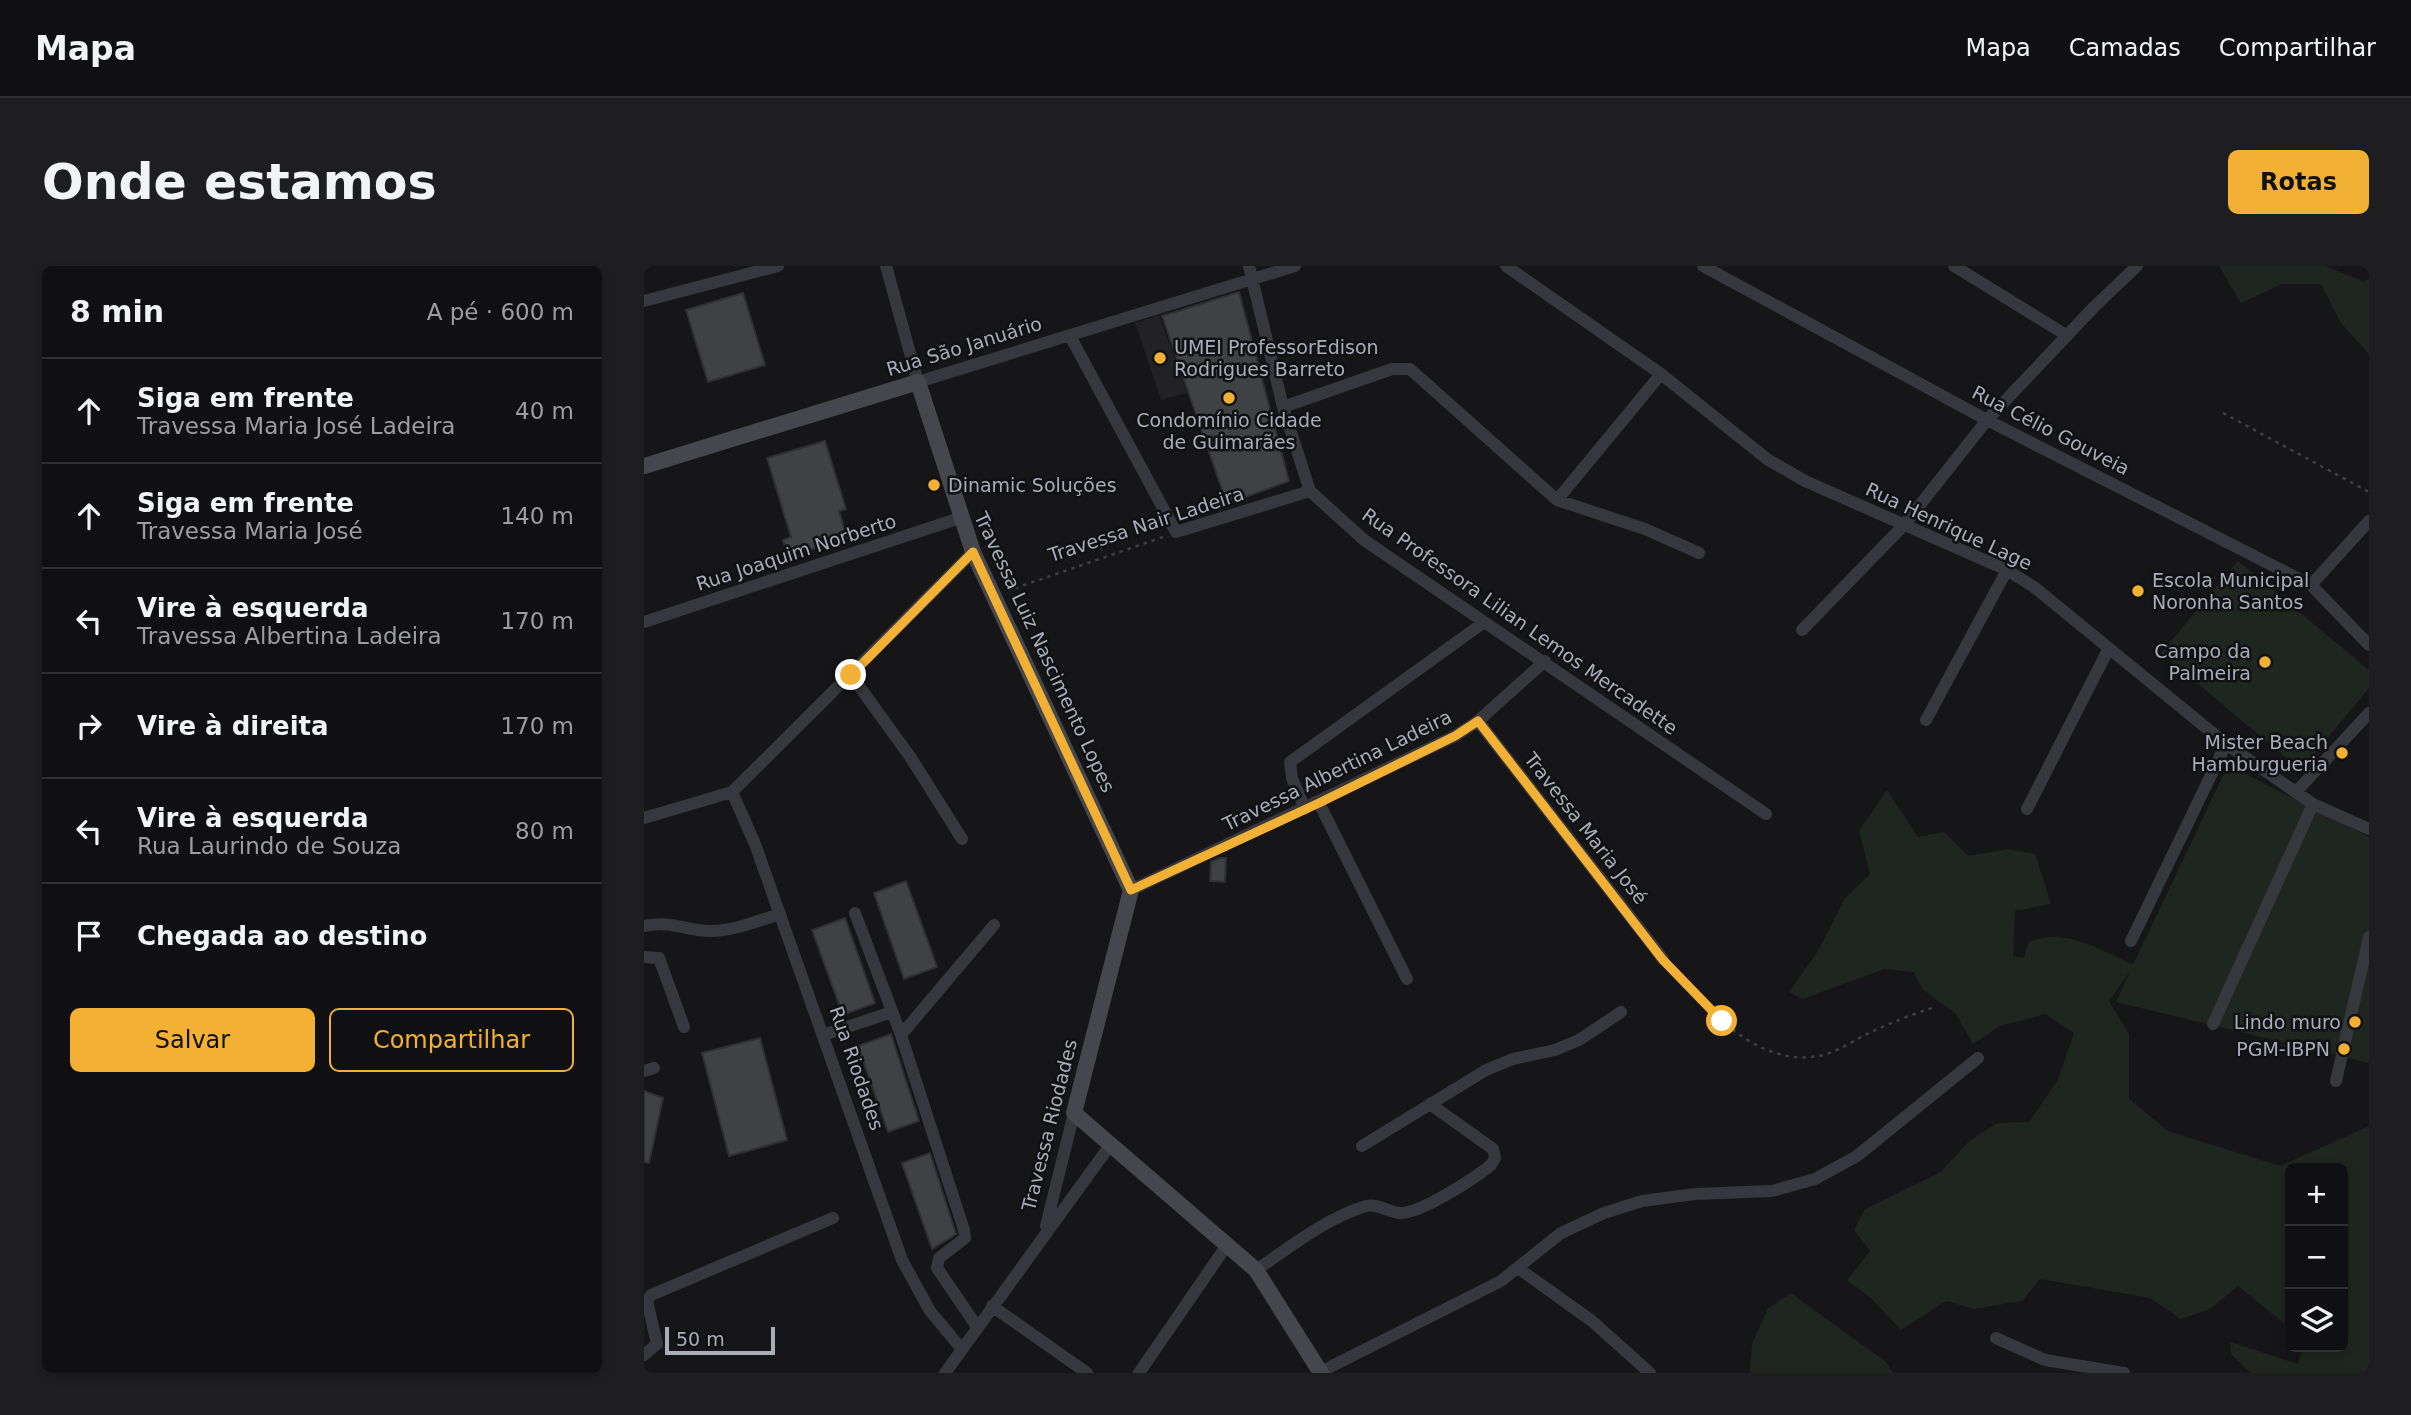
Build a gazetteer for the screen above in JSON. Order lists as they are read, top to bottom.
{
  "streets": {
    "street": [
      "Rua São Januário",
      "Rua Célio Gouveia",
      "Travessa Nair Ladeira",
      "Rua Henrique Lage",
      "Rua Joaquim Norberto",
      "Rua Professora Lilian Lemos Mercadette",
      "Travessa Luiz Nascimento Lopes",
      "Travessa Albertina Ladeira",
      "Travessa Maria José",
      "Rua Riodades",
      "Travessa Riodades"
    ]
  },
  "crossings": [
    ["Rua São Januário", "Rua Professora Lilian Lemos Mercadette"],
    ["Rua São Januário", "Travessa Luiz Nascimento Lopes"],
    ["Travessa Nair Ladeira", "Rua Professora Lilian Lemos Mercadette"],
    ["Travessa Nair Ladeira", "Travessa Luiz Nascimento Lopes"],
    ["Rua Joaquim Norberto", "Travessa Luiz Nascimento Lopes"],
    ["Rua Professora Lilian Lemos Mercadette", "Travessa Albertina Ladeira"],
    ["Travessa Luiz Nascimento Lopes", "Travessa Albertina Ladeira"],
    ["Travessa Luiz Nascimento Lopes", "Travessa Riodades"],
    ["Travessa Albertina Ladeira", "Travessa Maria José"],
    ["Travessa Albertina Ladeira", "Travessa Riodades"],
    ["Rua Riodades", "Travessa Riodades"]
  ],
  "places": [
    "UMEI ProfessorEdison Rodrigues Barreto",
    "Condomínio Cidade de Guimarães",
    "Dinamic Soluções",
    "Escola Municipal Noronha Santos",
    "Campo da Palmeira",
    "Mister Beach Hamburgueria",
    "Lindo muro",
    "PGM-IBPN"
  ],
  "scale_bar": "50 m",
  "page": {
    "header": "Mapa",
    "nav": ["Mapa", "Camadas", "Compartilhar"],
    "buttons": [
      "Rotas",
      ["Salvar", "Compartilhar"]
    ],
    "title": "Onde estamos",
    "heading": ["8 min", "A pé · 600 m"],
    "list": [
      ["Siga em frente", "Travessa Maria José Ladeira", "40 m"],
      ["Siga em frente", "Travessa Maria José", "140 m"],
      ["Vire à esquerda", "Travessa Albertina Ladeira", "170 m"],
      ["Vire à direita", "170 m"],
      ["Vire à esquerda", "Rua Laurindo de Souza", "80 m"],
      "Chegada ao destino"
    ],
    "map_buttons": ["+", "−"],
    "scale": "50 m"
  }
}
